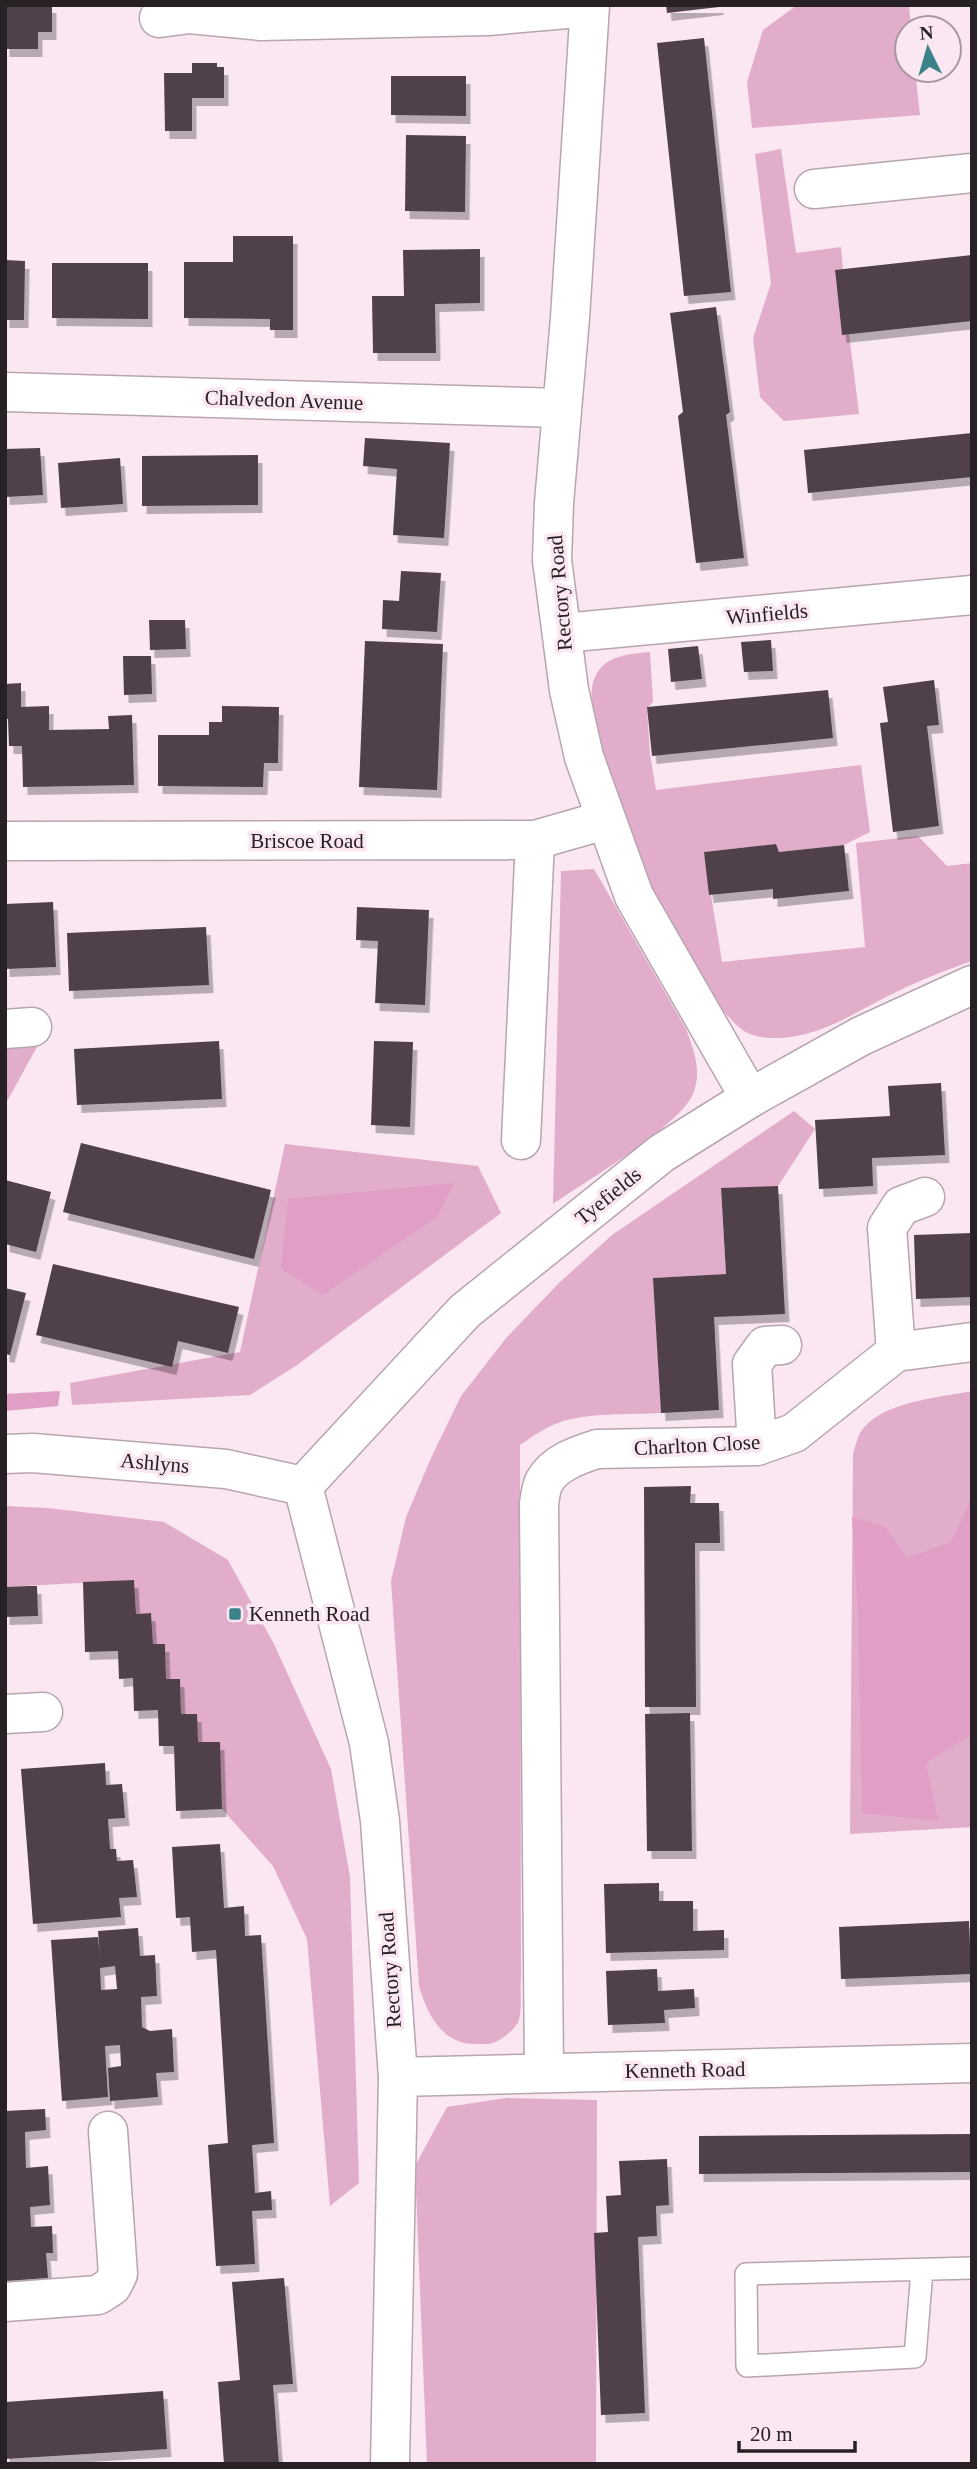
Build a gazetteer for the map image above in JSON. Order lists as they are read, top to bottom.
{
  "streets": {
    "street": [
      "Chalvedon Avenue",
      "Rectory Road",
      "Winfields",
      "Briscoe Road",
      "Tyefields",
      "Charlton Close",
      "Ashlyns",
      "Kenneth Road"
    ]
  },
  "crossings": [
    ["Chalvedon Avenue", "Rectory Road"],
    ["Rectory Road", "Winfields"],
    ["Rectory Road", "Briscoe Road"],
    ["Rectory Road", "Tyefields"],
    ["Rectory Road", "Ashlyns"],
    ["Rectory Road", "Kenneth Road"],
    ["Tyefields", "Ashlyns"],
    ["Charlton Close", "Kenneth Road"]
  ],
  "places": {
    "transit": ["Kenneth Road"]
  },
  "scale_bar": "20 m",
  "north": "top"
}
